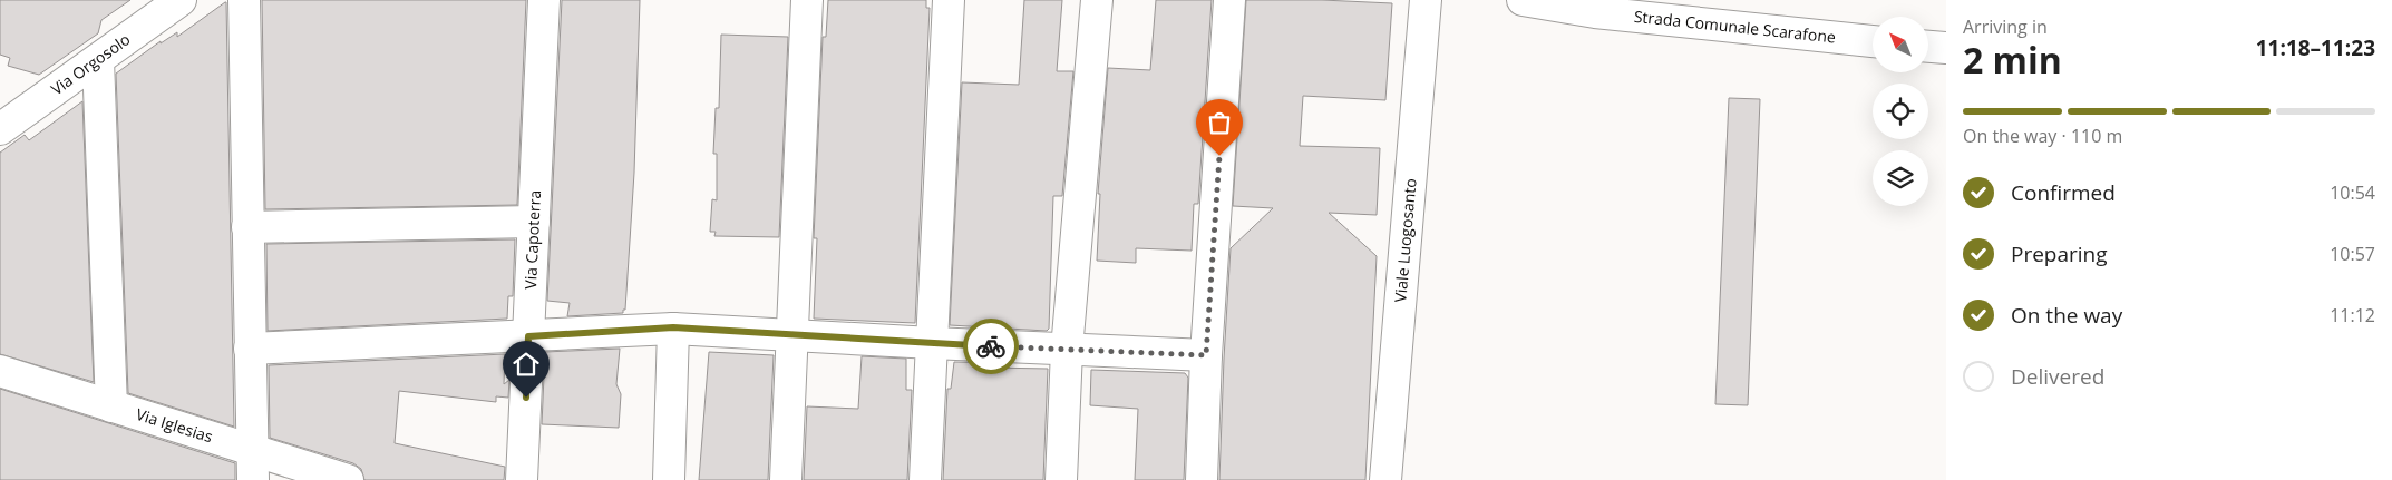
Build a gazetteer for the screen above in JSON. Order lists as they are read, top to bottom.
{
  "streets": {
    "street": [
      "Strada Comunale Scarafone",
      "Via Orgosolo",
      "Via Capoterra",
      "Viale Luogosanto",
      "Via Iglesias"
    ]
  },
  "north": "top left",
  "page": {
    "heading": ["2 min", "Arriving in", "11:18–11:23"],
    "bar": "On the way · 110 m",
    "list": [
      ["Confirmed", "10:54"],
      ["Preparing", "10:57"],
      ["On the way", "11:12"],
      "Delivered"
    ]
  }
}
